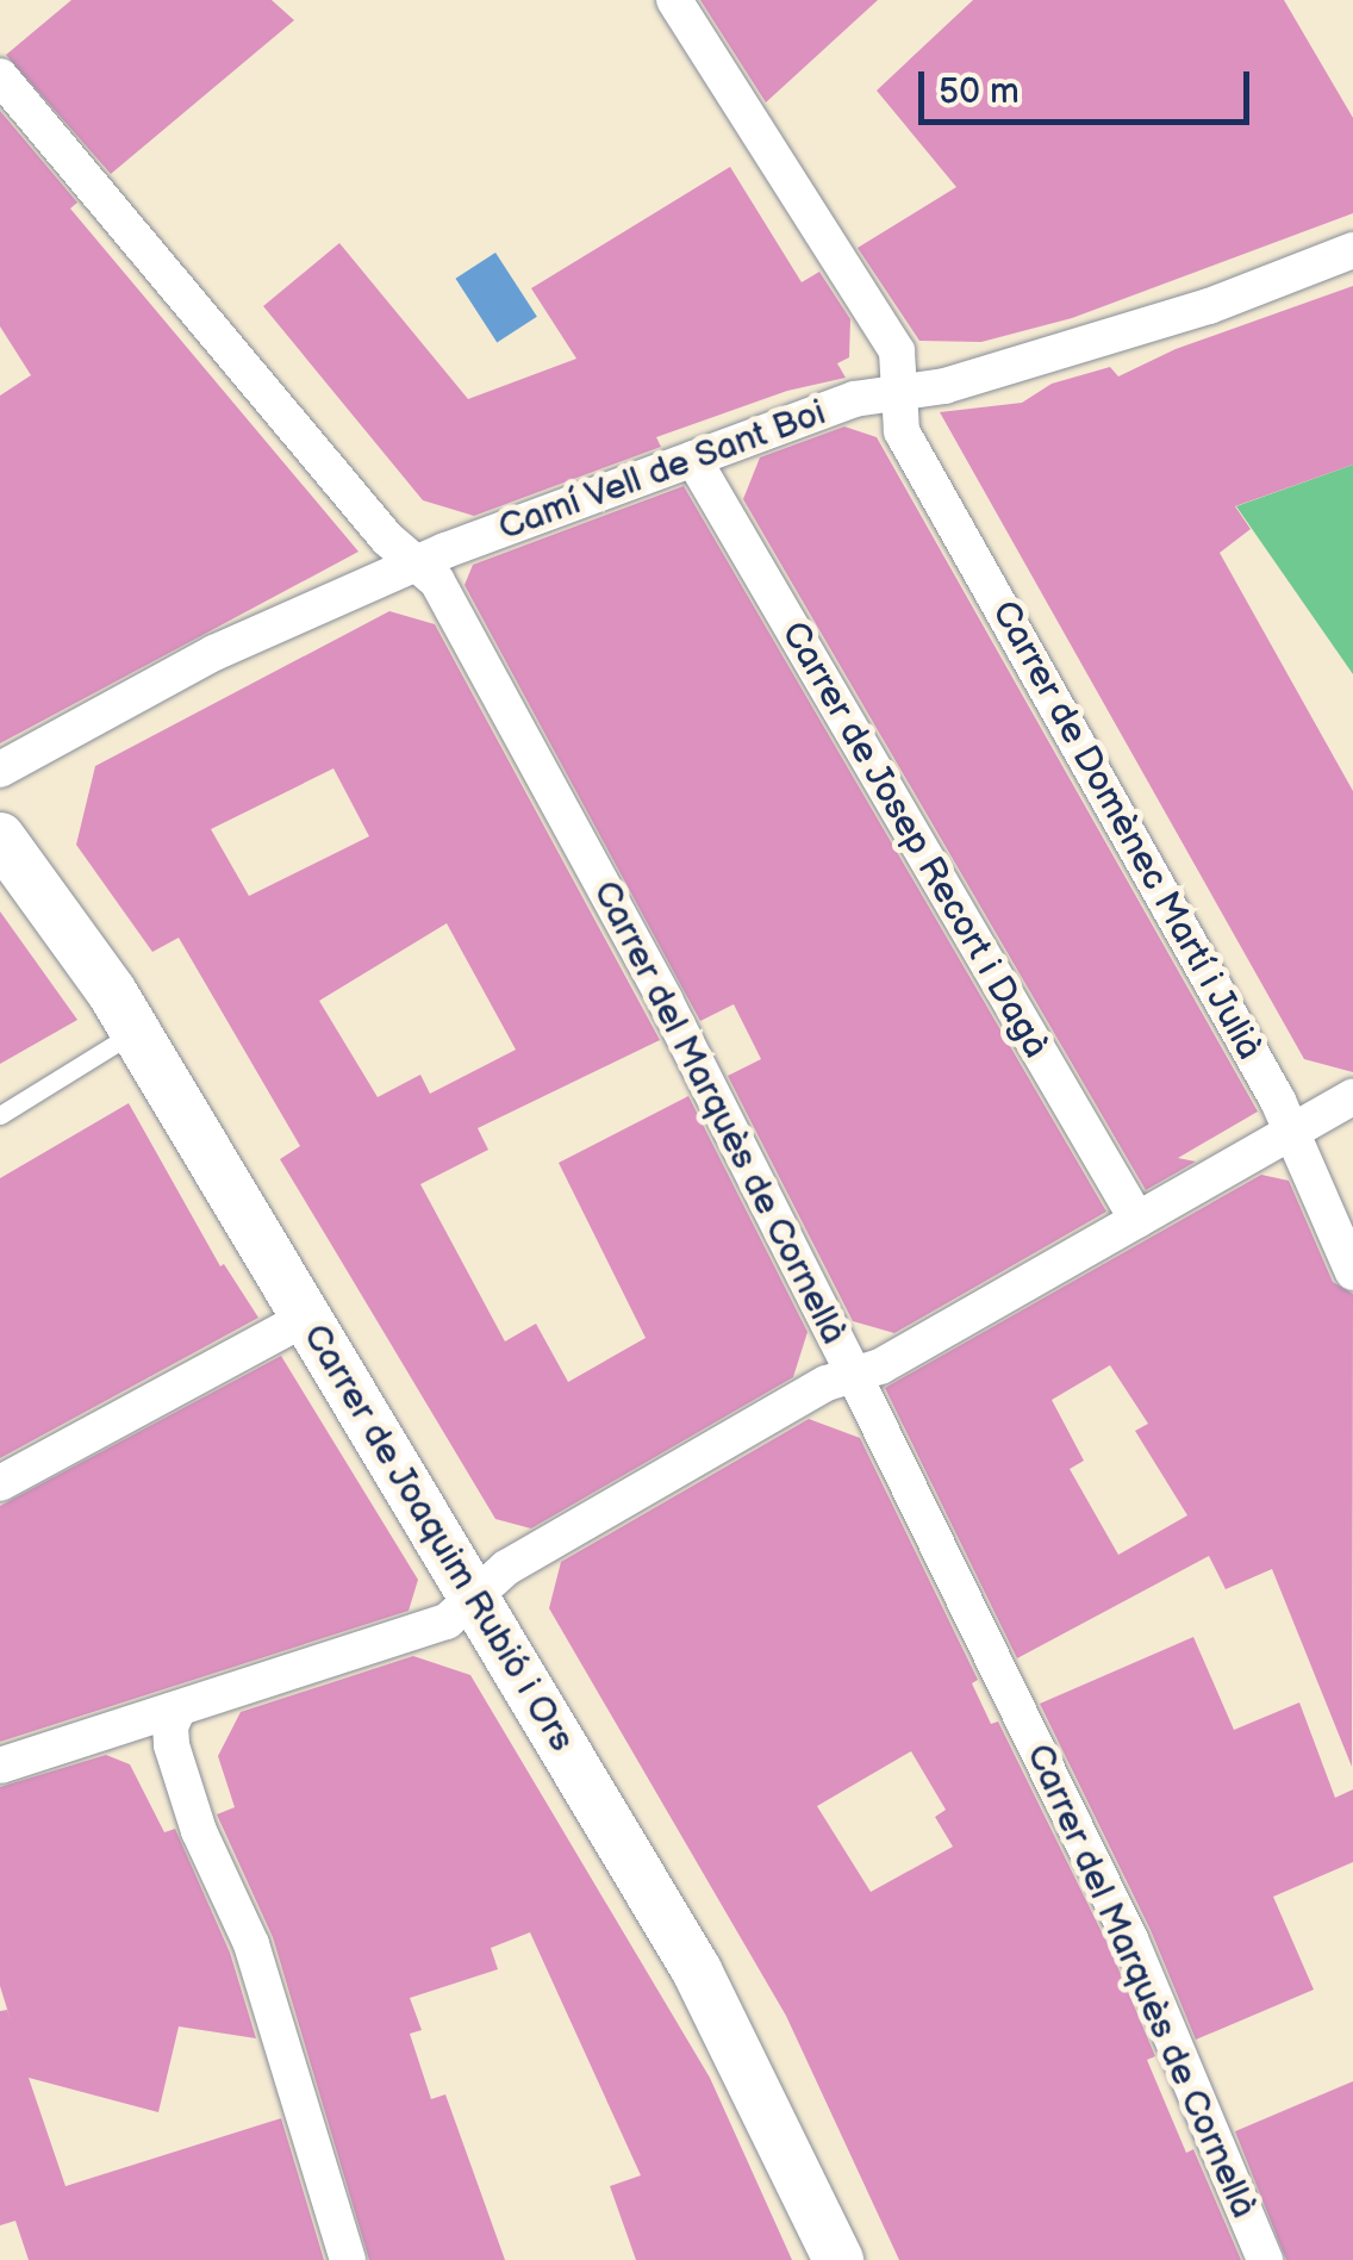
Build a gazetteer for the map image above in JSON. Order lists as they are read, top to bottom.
{
  "streets": {
    "street": [
      "Camí Vell de Sant Boi",
      "Carrer de Domènec Martí i Julià",
      "Carrer de Josep Recort i Dagà",
      "Carrer del Marquès de Cornellà",
      "Carrer de Joaquim Rubió i Ors"
    ]
  },
  "crossings": [
    ["Camí Vell de Sant Boi", "Carrer de Domènec Martí i Julià"],
    ["Camí Vell de Sant Boi", "Carrer de Josep Recort i Dagà"],
    ["Camí Vell de Sant Boi", "Carrer del Marquès de Cornellà"]
  ],
  "scale_bar": "50 m"
}
